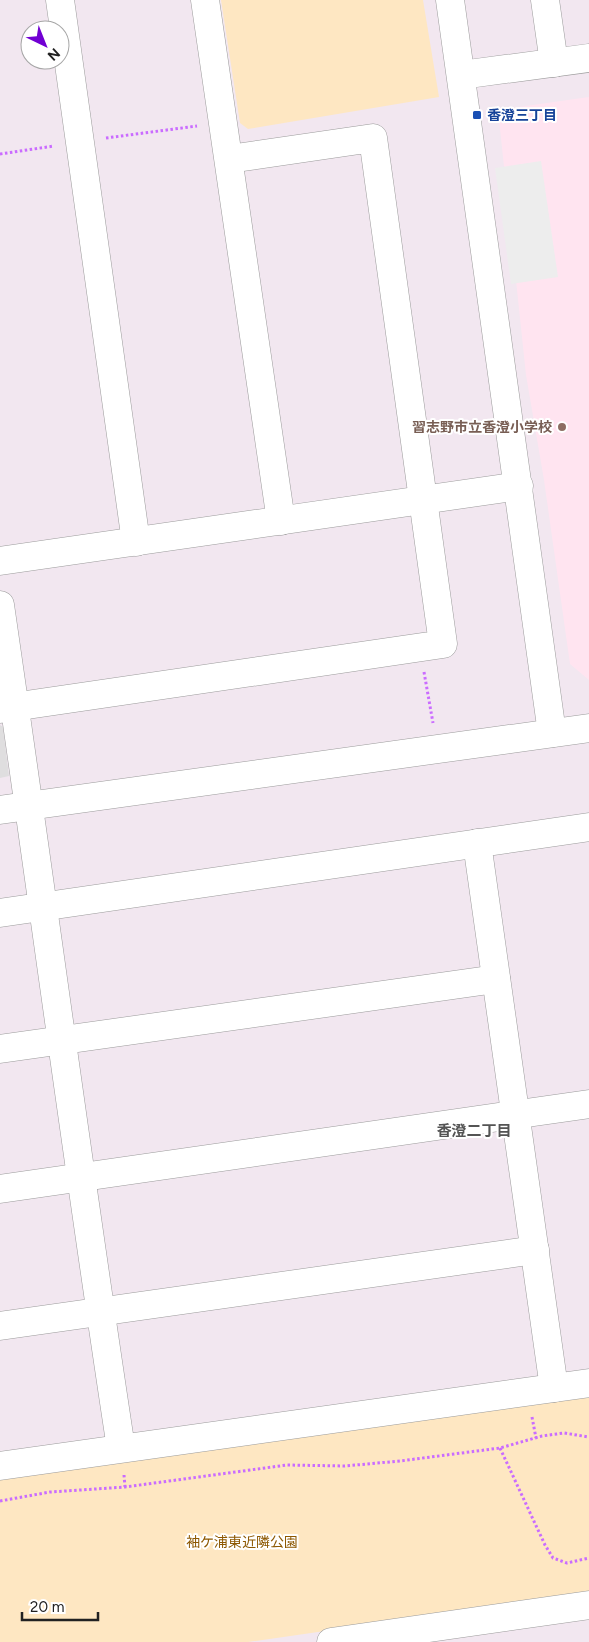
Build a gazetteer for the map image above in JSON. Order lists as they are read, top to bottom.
{
  "districts": ["香澄二丁目"],
  "parks": ["袖ケ浦東近隣公園"],
  "places": {
    "transit": ["香澄三丁目"],
    "other": ["習志野市立香澄小学校"]
  },
  "scale_bar": "20 m",
  "north": "bottom right"
}
